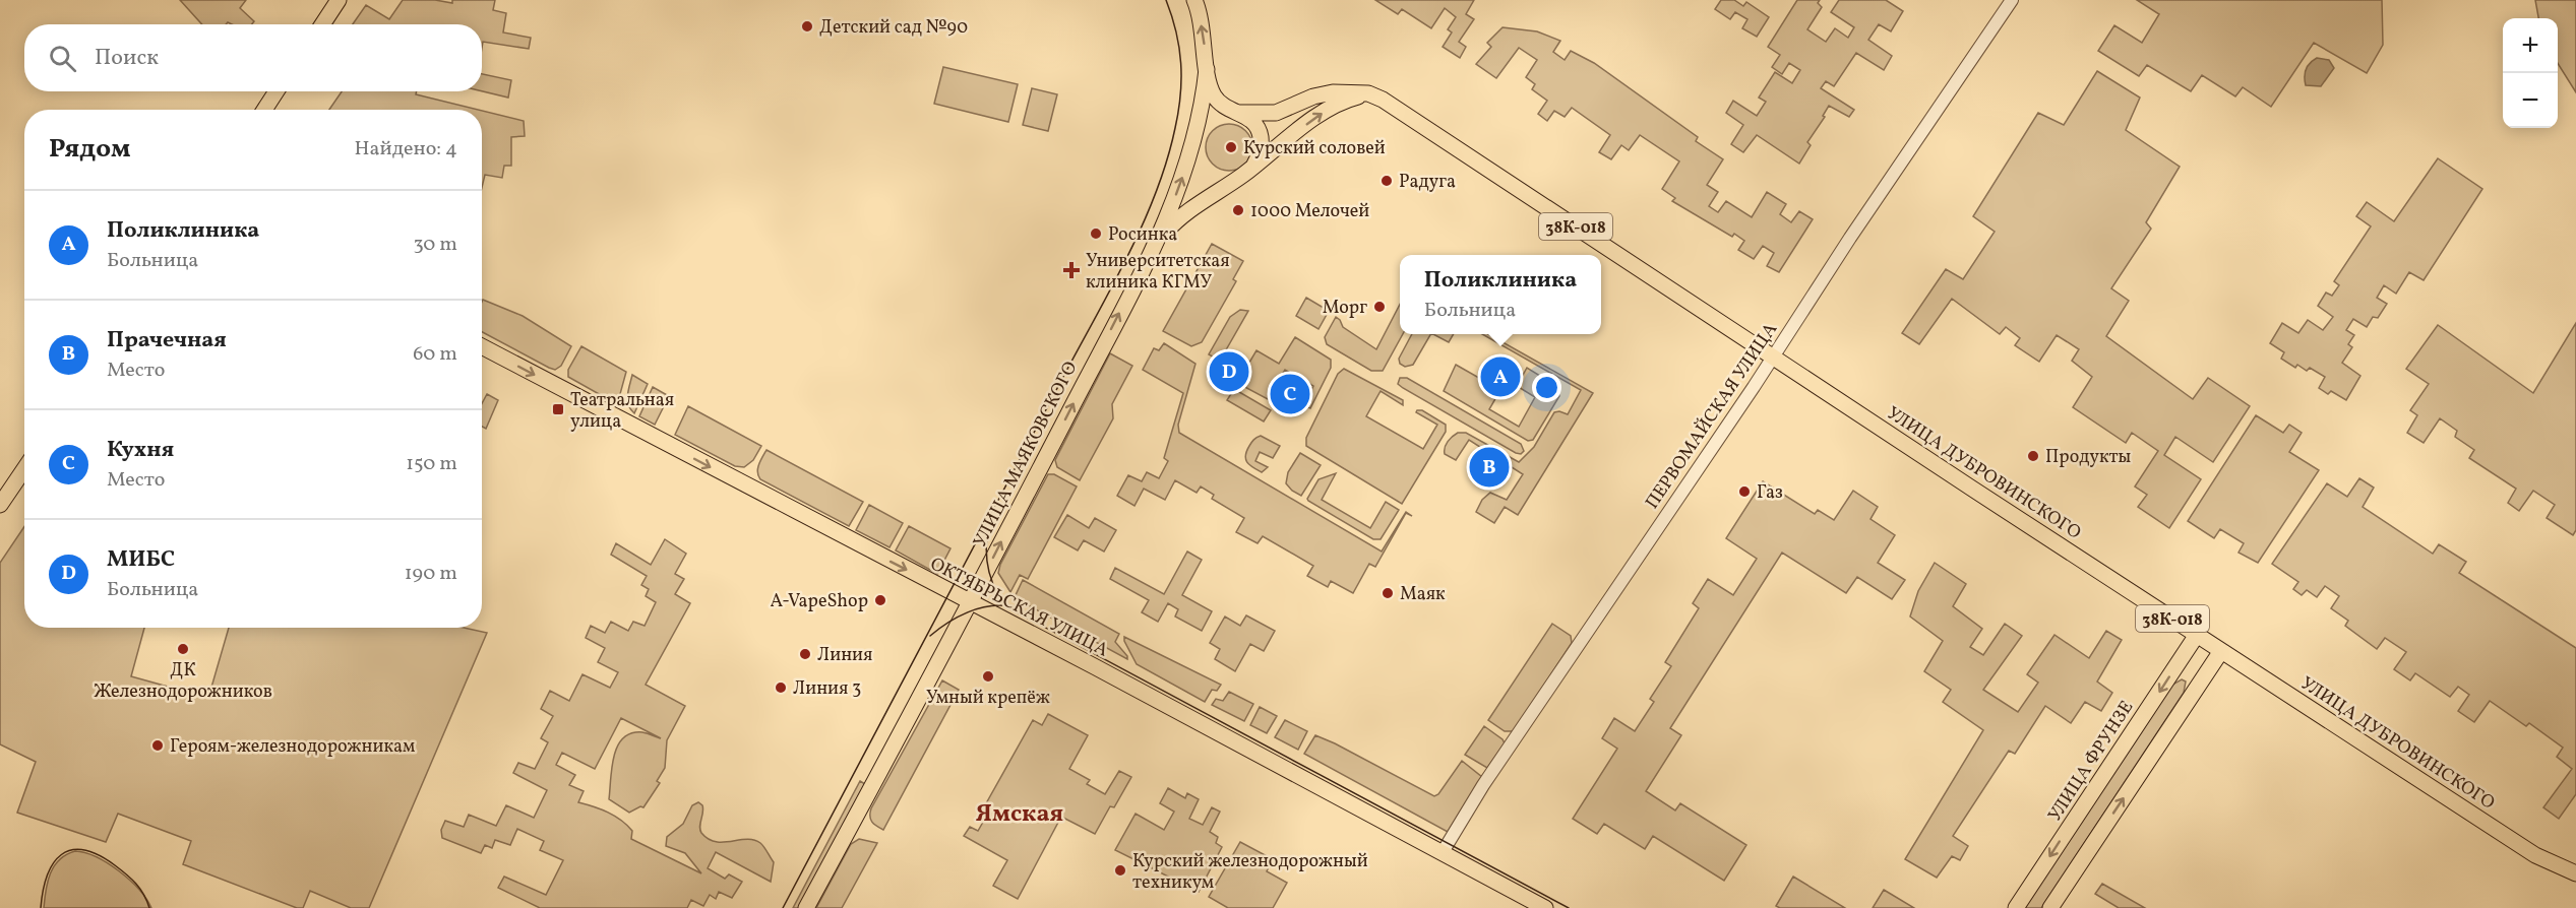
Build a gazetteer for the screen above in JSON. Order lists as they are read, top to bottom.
{
  "streets": {
    "main road": [
      "38К-018",
      "УЛИЦА МАЯКОВСКОГО",
      "УЛИЦА ДУБРОВИНСКОГО",
      "ОКТЯБРЬСКАЯ УЛИЦА",
      "УЛИЦА ФРУНЗЕ"
    ],
    "street": ["ПЕРВОМАЙСКАЯ УЛИЦА"]
  },
  "crossings": [
    ["ПЕРВОМАЙСКАЯ УЛИЦА", "УЛИЦА ДУБРОВИНСКОГО"],
    ["ПЕРВОМАЙСКАЯ УЛИЦА", "ОКТЯБРЬСКАЯ УЛИЦА"],
    ["УЛИЦА МАЯКОВСКОГО", "ОКТЯБРЬСКАЯ УЛИЦА"],
    ["УЛИЦА ДУБРОВИНСКОГО", "УЛИЦА ФРУНЗЕ"]
  ],
  "one_way": ["УЛИЦА МАЯКОВСКОГО", "ОКТЯБРЬСКАЯ УЛИЦА"],
  "districts": ["Ямская"],
  "places": {
    "other": [
      "Детский сад №90",
      "Курский соловей",
      "Радуга",
      "1000 Мелочей",
      "Росинка",
      "Морг",
      "Продукты",
      "Газ",
      "Маяк",
      "A-VapeShop",
      "ДК Железнодорожников",
      "Линия",
      "Умный крепёж",
      "Линия 3",
      "Героям-железнодорожникам",
      "Курский железнодорожный техникум"
    ],
    "health": ["Университетская клиника КГМУ"],
    "transit": ["Театральная улица"]
  },
  "page": {
    "map_buttons": ["+", "−"],
    "search": "Поиск",
    "heading": ["Рядом", "Найдено: 4"],
    "list": [
      {
        "mark": "A",
        "name": "Поликлиника",
        "note": "Больница",
        "value": "30 m"
      },
      {
        "mark": "B",
        "name": "Прачечная",
        "note": "Место",
        "value": "60 m"
      },
      {
        "mark": "C",
        "name": "Кухня",
        "note": "Место",
        "value": "150 m"
      },
      {
        "mark": "D",
        "name": "МИБС",
        "note": "Больница",
        "value": "190 m"
      }
    ],
    "popup": ["Поликлиника", "Больница"],
    "pins": [
      "D",
      "A",
      "C",
      "B"
    ]
  }
}
